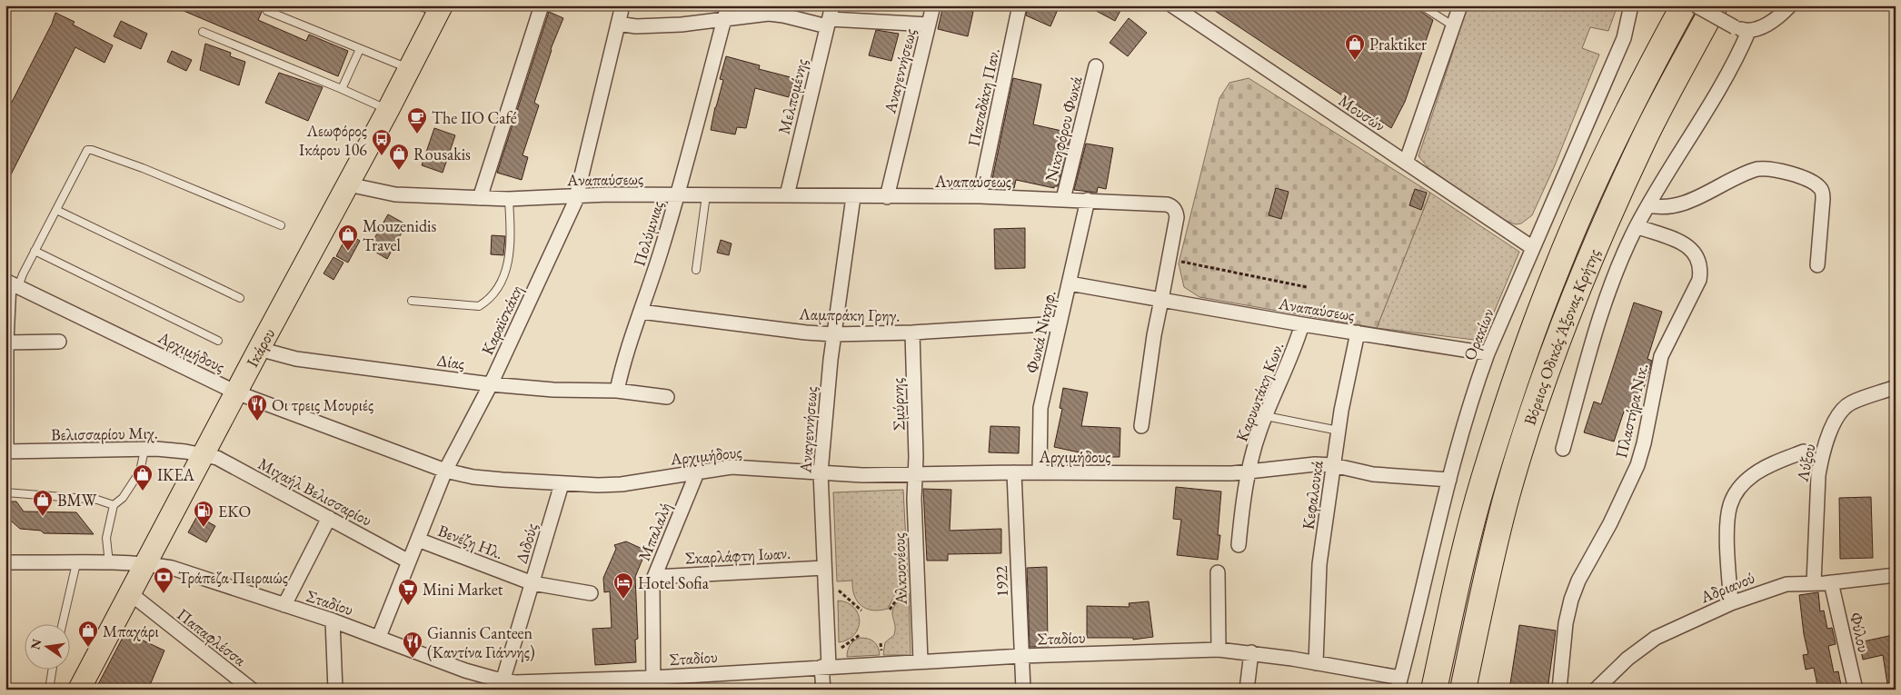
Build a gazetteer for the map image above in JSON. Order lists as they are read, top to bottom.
{
  "streets": {
    "highway": ["Βόρειος Οδικός Άξονας Κρήτης"],
    "main road": ["Ικάρου"],
    "street": [
      "Αναγεννήσεως",
      "Μελπομένης",
      "Πασαδάκη Παν.",
      "Μουσών",
      "Νικηφόρου Φωκά",
      "Αναπαύσεως",
      "Πολύμνιας",
      "Λαμπράκη Γρηγ.",
      "Καραϊσκάκη",
      "Φωκά Νικηφ.",
      "Ορακίων",
      "Αρχιμήδους",
      "Δίας",
      "Καρυωτάκη Κων.",
      "Σμύρνης",
      "Πλαστήρα Νικ.",
      "Βελισσαρίου Μιχ.",
      "Λύξου",
      "Μιχαήλ Βελισσαρίου",
      "Κεφαλουκά",
      "Μπαλαλή",
      "Βενέζη Ηλ.",
      "Διδούς",
      "Σκαρλάφτη Ιωαν.",
      "Αλκυονέους",
      "1922",
      "Αδριανού",
      "Σταδίου",
      "Φύλου",
      "Παπαφλέσσα"
    ]
  },
  "crossings": [
    ["Αναγεννήσεως", "Αναπαύσεως"],
    ["Αναγεννήσεως", "Λαμπράκη Γρηγ."],
    ["Αναγεννήσεως", "Αρχιμήδους"],
    ["Αναγεννήσεως", "Σκαρλάφτη Ιωαν."],
    ["Αναγεννήσεως", "Σταδίου"],
    ["Μελπομένης", "Αναπαύσεως"],
    ["Πασαδάκη Παν.", "Αναπαύσεως"],
    ["Μουσών", "Ορακίων"],
    ["Νικηφόρου Φωκά", "Αναπαύσεως"],
    ["Αναπαύσεως", "Πολύμνιας"],
    ["Αναπαύσεως", "Καραϊσκάκη"],
    ["Αναπαύσεως", "Φωκά Νικηφ."],
    ["Αναπαύσεως", "Ορακίων"],
    ["Αναπαύσεως", "Ικάρου"],
    ["Αναπαύσεως", "Καρυωτάκη Κων."],
    ["Αναπαύσεως", "Κεφαλουκά"],
    ["Πολύμνιας", "Λαμπράκη Γρηγ."],
    ["Πολύμνιας", "Δίας"],
    ["Λαμπράκη Γρηγ.", "Φωκά Νικηφ."],
    ["Λαμπράκη Γρηγ.", "Σμύρνης"],
    ["Καραϊσκάκη", "Αρχιμήδους"],
    ["Καραϊσκάκη", "Δίας"],
    ["Καραϊσκάκη", "Μιχαήλ Βελισσαρίου"],
    ["Καραϊσκάκη", "Βενέζη Ηλ."],
    ["Καραϊσκάκη", "Σταδίου"],
    ["Φωκά Νικηφ.", "Αρχιμήδους"],
    ["Ορακίων", "Αρχιμήδους"],
    ["Ορακίων", "Σταδίου"],
    ["Ικάρου", "Αρχιμήδους"],
    ["Ικάρου", "Δίας"],
    ["Ικάρου", "Βελισσαρίου Μιχ."],
    ["Ικάρου", "Μιχαήλ Βελισσαρίου"],
    ["Ικάρου", "Σταδίου"],
    ["Ικάρου", "Παπαφλέσσα"],
    ["Αρχιμήδους", "Καρυωτάκη Κων."],
    ["Αρχιμήδους", "Σμύρνης"],
    ["Αρχιμήδους", "Κεφαλουκά"],
    ["Αρχιμήδους", "Μπαλαλή"],
    ["Αρχιμήδους", "Διδούς"],
    ["Αρχιμήδους", "Αλκυονέους"],
    ["Αρχιμήδους", "1922"],
    ["Σμύρνης", "Αλκυονέους"],
    ["Βελισσαρίου Μιχ.", "Μιχαήλ Βελισσαρίου"],
    ["Λύξου", "Αδριανού"],
    ["Κεφαλουκά", "Σταδίου"],
    ["Μπαλαλή", "Σκαρλάφτη Ιωαν."],
    ["Μπαλαλή", "Σταδίου"],
    ["Βενέζη Ηλ.", "Διδούς"],
    ["Διδούς", "Σταδίου"],
    ["Αλκυονέους", "Σταδίου"],
    ["1922", "Σταδίου"],
    ["Αδριανού", "Φύλου"]
  ],
  "places": {
    "shop": [
      "Praktiker",
      "Rousakis",
      "Mouzenidis Travel",
      "IKEA",
      "BMW",
      "Μπαχάρι"
    ],
    "cafe": ["The IIO Café"],
    "bus stop": ["Λεωφόρος Ικάρου 106"],
    "restaurant": ["Οι τρεις Μουριές", "Giannis Canteen (Καντίνα Γιάννης)"],
    "fuel station": ["ΕΚΟ"],
    "bank": ["Τράπεζα Πειραιώς"],
    "hotel": ["Hotel Sofia"],
    "supermarket": ["Mini Market"]
  },
  "north": "left"
}
